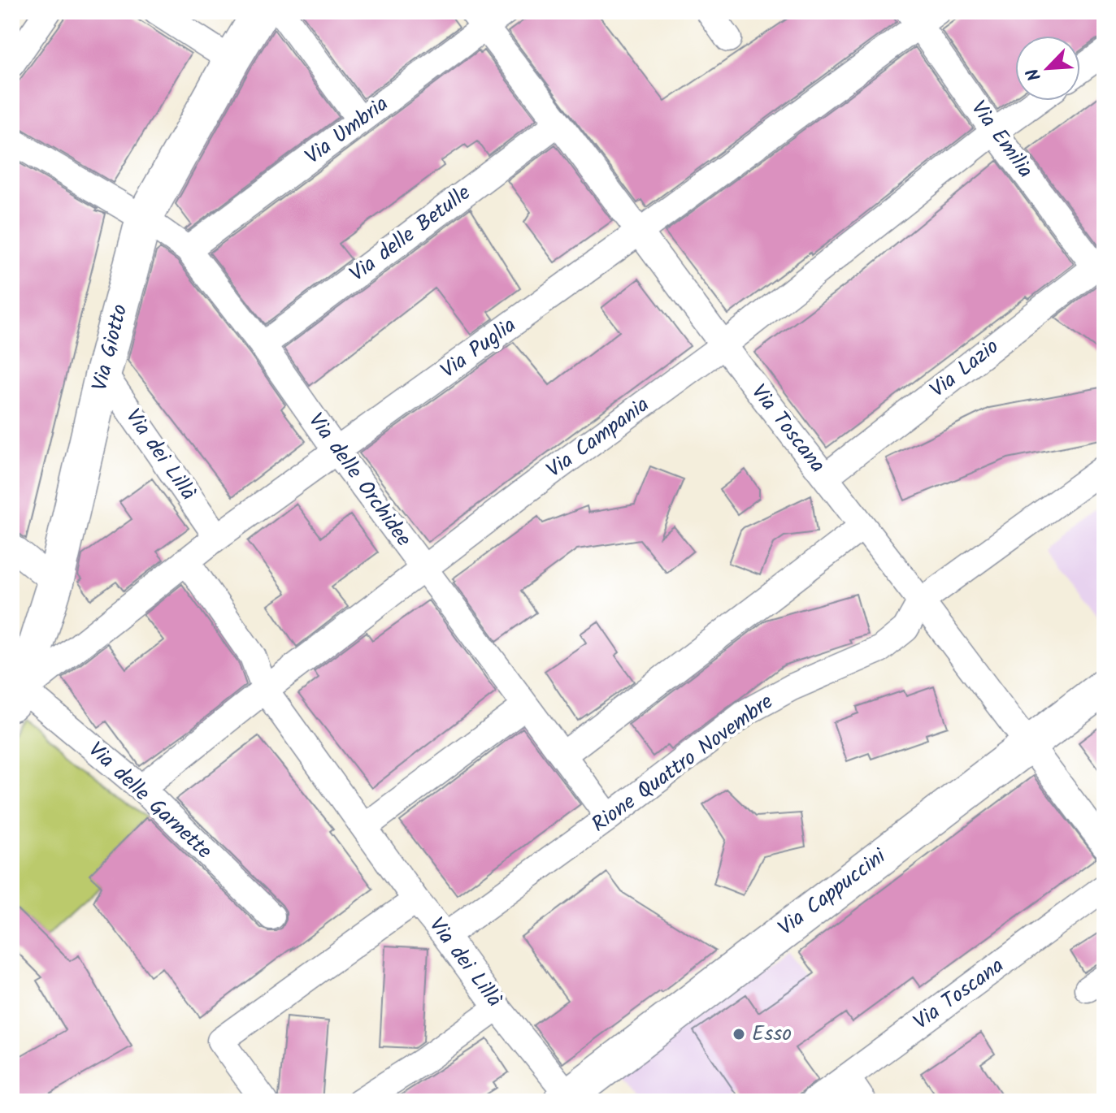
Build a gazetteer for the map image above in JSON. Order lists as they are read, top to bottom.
{
  "streets": {
    "street": [
      "Via Umbria",
      "Via Emilia",
      "Via delle Betulle",
      "Via Giotto",
      "Via Puglia",
      "Via Lazio",
      "Via Toscana",
      "Via Campania",
      "Via dei Lillà",
      "Via delle Orchidee",
      "Rione Quattro Novembre",
      "Via delle Garnette",
      "Via Cappuccini"
    ]
  },
  "crossings": [
    ["Via Umbria", "Via Toscana"],
    ["Via Umbria", "Via delle Orchidee"],
    ["Via Emilia", "Via Puglia"],
    ["Via Emilia", "Via Lazio"],
    ["Via Emilia", "Via Campania"],
    ["Via delle Betulle", "Via Toscana"],
    ["Via delle Betulle", "Via delle Orchidee"],
    ["Via Giotto", "Via Puglia"],
    ["Via Giotto", "Via dei Lillà"],
    ["Via Giotto", "Via delle Orchidee"],
    ["Via Giotto", "Via delle Garnette"],
    ["Via Puglia", "Via Toscana"],
    ["Via Puglia", "Via dei Lillà"],
    ["Via Puglia", "Via delle Orchidee"],
    ["Via Puglia", "Via delle Garnette"],
    ["Via Lazio", "Via Toscana"],
    ["Via Toscana", "Via Campania"],
    ["Via Toscana", "Rione Quattro Novembre"],
    ["Via Toscana", "Via Cappuccini"],
    ["Via Campania", "Via dei Lillà"],
    ["Via Campania", "Via delle Orchidee"],
    ["Via Campania", "Via delle Garnette"],
    ["Via dei Lillà", "Rione Quattro Novembre"],
    ["Via dei Lillà", "Via Cappuccini"],
    ["Via delle Orchidee", "Rione Quattro Novembre"]
  ],
  "places": ["Esso"],
  "north": "bottom left"
}
